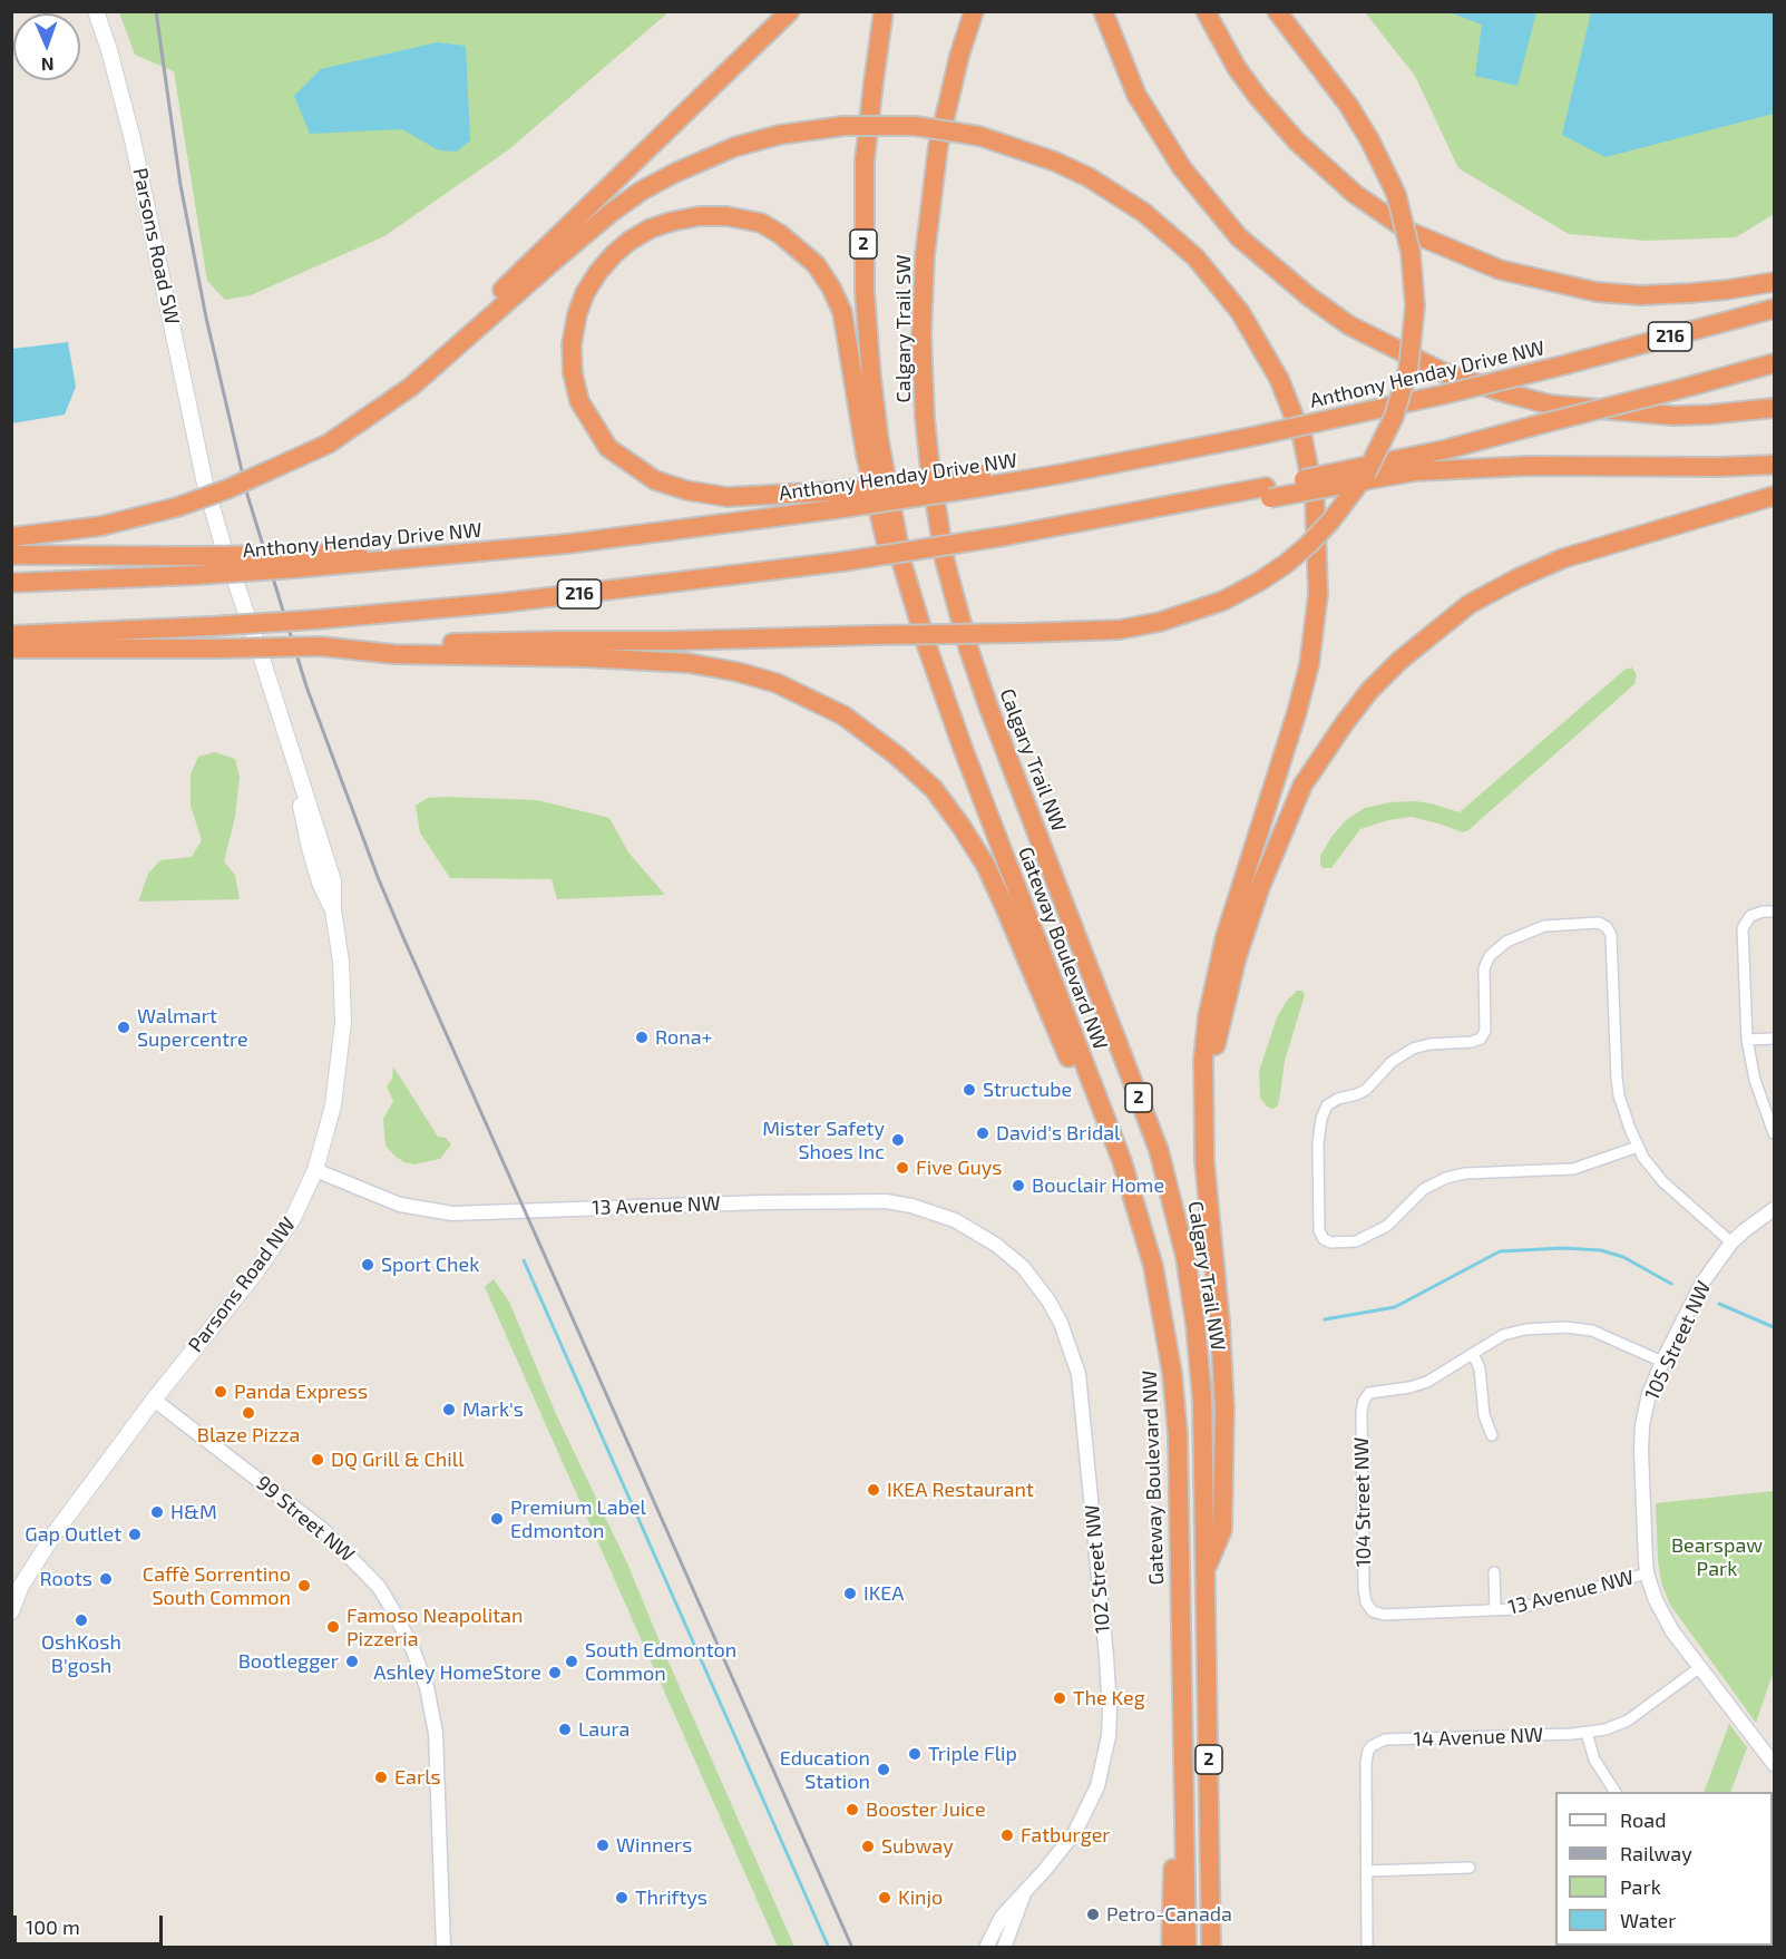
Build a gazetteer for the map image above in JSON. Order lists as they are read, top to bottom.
{
  "streets": {
    "highway": [
      "2",
      "Calgary Trail SW",
      "216",
      "Anthony Henday Drive NW",
      "Calgary Trail NW",
      "Gateway Boulevard NW"
    ],
    "main road": ["Parsons Road SW", "Parsons Road NW"],
    "street": [
      "13 Avenue NW",
      "105 Street NW",
      "104 Street NW",
      "99 Street NW",
      "102 Street NW",
      "14 Avenue NW"
    ]
  },
  "crossings": [
    ["Parsons Road SW", "Parsons Road NW"],
    ["Calgary Trail SW", "Calgary Trail NW"],
    ["13 Avenue NW", "Parsons Road NW"],
    ["13 Avenue NW", "105 Street NW"],
    ["13 Avenue NW", "104 Street NW"],
    ["13 Avenue NW", "102 Street NW"],
    ["Parsons Road NW", "99 Street NW"],
    ["105 Street NW", "14 Avenue NW"]
  ],
  "parks": ["Bearspaw Park"],
  "places": [
    "Walmart Supercentre",
    "Rona+",
    "Structube",
    "David's Bridal",
    "Mister Safety Shoes Inc",
    "Five Guys",
    "Bouclair Home",
    "Sport Chek",
    "Panda Express",
    "Mark's",
    "Blaze Pizza",
    "DQ Grill & Chill",
    "IKEA Restaurant",
    "H&M",
    "Premium Label Edmonton",
    "Gap Outlet",
    "Roots",
    "Caffè Sorrentino South Common",
    "IKEA",
    "OshKosh B'gosh",
    "Famoso Neapolitan Pizzeria",
    "Bootlegger",
    "South Edmonton Common",
    "Ashley HomeStore",
    "The Keg",
    "Laura",
    "Triple Flip",
    "Education Station",
    "Earls",
    "Booster Juice",
    "Fatburger",
    "Winners",
    "Subway",
    "Thriftys",
    "Kinjo",
    "Petro-Canada"
  ],
  "legend": [
    "Road",
    "Railway",
    "Park",
    "Water"
  ],
  "scale_bar": "100 m",
  "north": "bottom"
}
